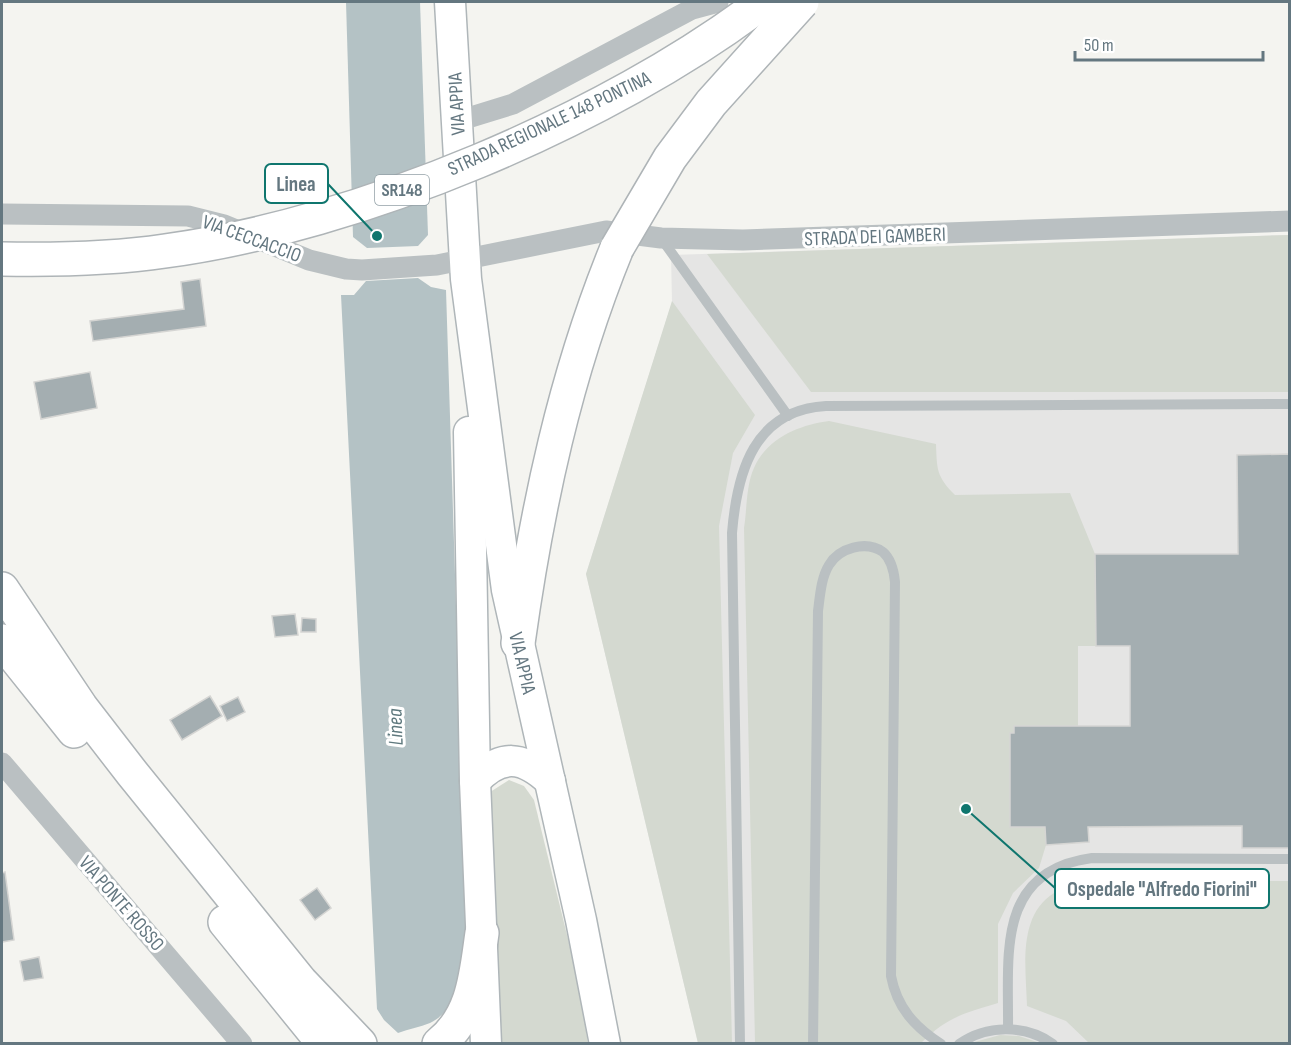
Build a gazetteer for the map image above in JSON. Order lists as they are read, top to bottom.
{
  "streets": {
    "main road": ["VIA APPIA", "STRADA REGIONALE 148 PONTINA", "SR148"],
    "street": ["STRADA DEI GAMBERI", "VIA CECCACCIO", "VIA PONTE ROSSO"]
  },
  "crossings": [
    ["VIA APPIA", "STRADA DEI GAMBERI"],
    ["VIA APPIA", "VIA CECCACCIO"],
    ["STRADA DEI GAMBERI", "VIA CECCACCIO"]
  ],
  "water": ["Linea"],
  "places": ["Linea", "Ospedale \"Alfredo Fiorini\""],
  "scale_bar": "50 m"
}
